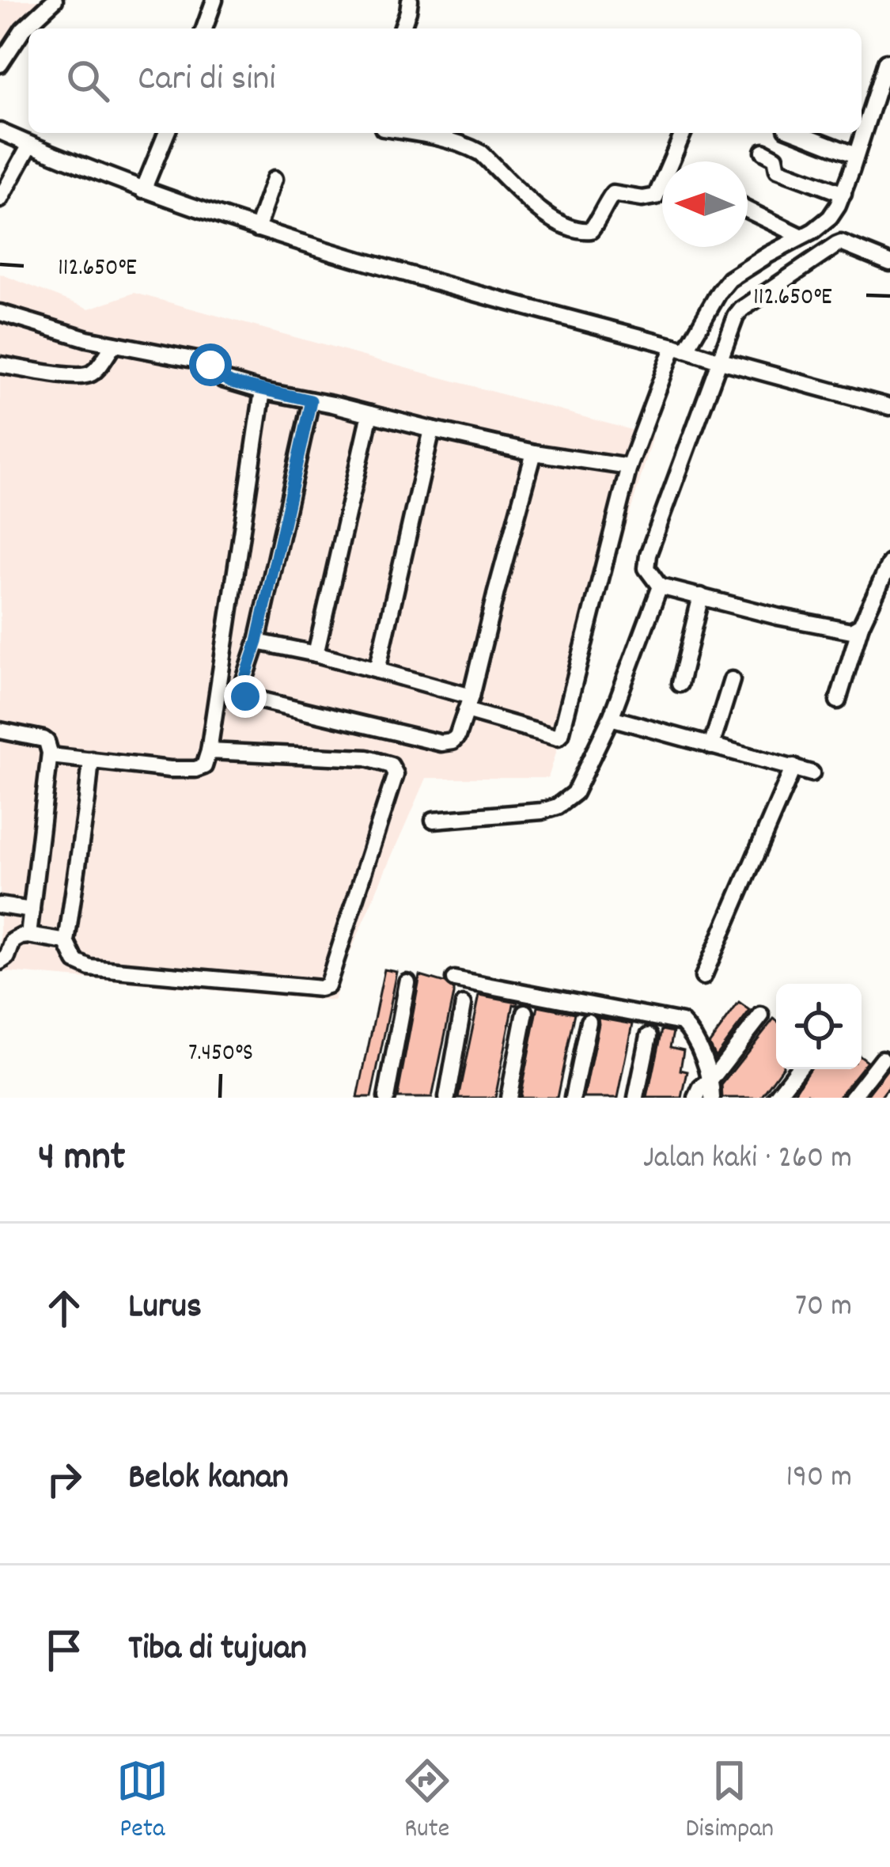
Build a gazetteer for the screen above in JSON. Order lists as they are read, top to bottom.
{
  "north": "left",
  "page": {
    "search": "Cari di sini",
    "heading": ["4 mnt", "Jalan kaki · 260 m"],
    "list": [
      ["Lurus", "70 m"],
      ["Belok kanan", "190 m"],
      "Tiba di tujuan"
    ],
    "nav": ["Peta", "Rute", "Disimpan"]
  },
  "coordinates": ["112.650°E", "7.450°S"]
}
